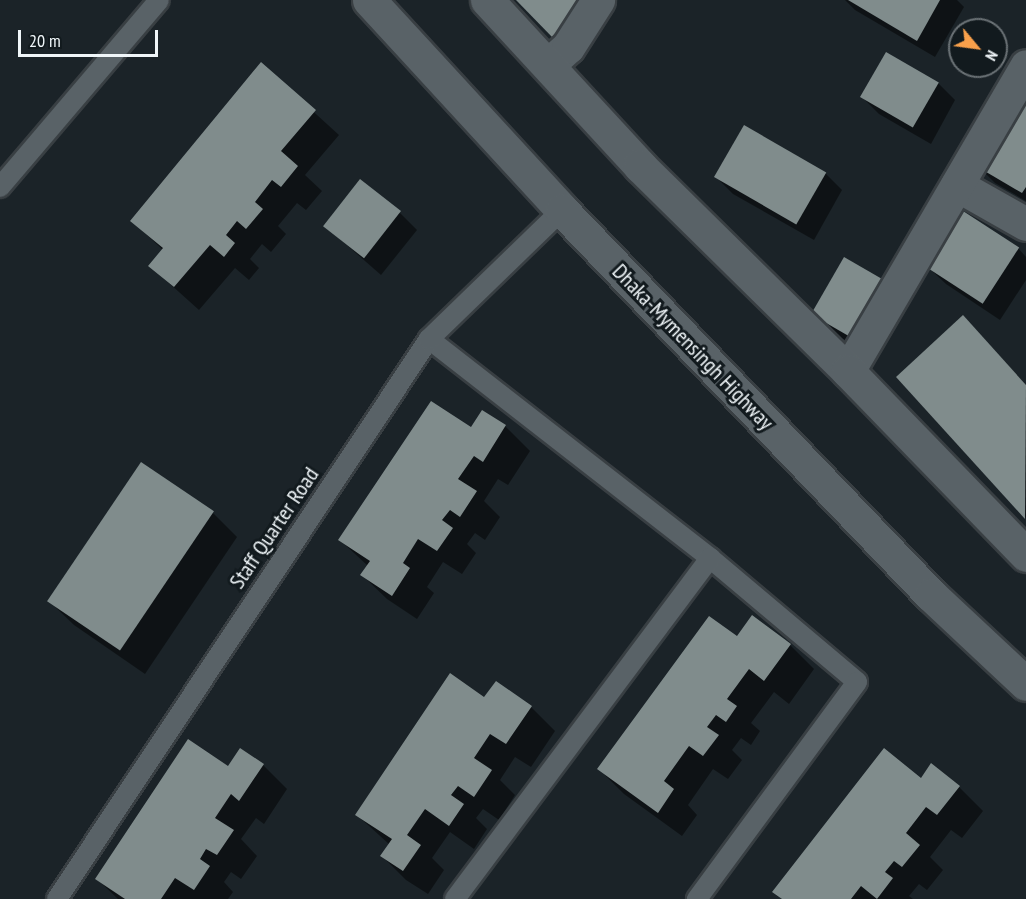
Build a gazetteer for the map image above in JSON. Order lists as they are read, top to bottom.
{
  "streets": {
    "main road": ["Dhaka-Mymensingh Highway"],
    "lane": ["Staff Quarter Road"]
  },
  "crossings": [
    ["Dhaka-Mymensingh Highway", "Staff Quarter Road"]
  ],
  "scale_bar": "20 m",
  "north": "bottom right"
}
